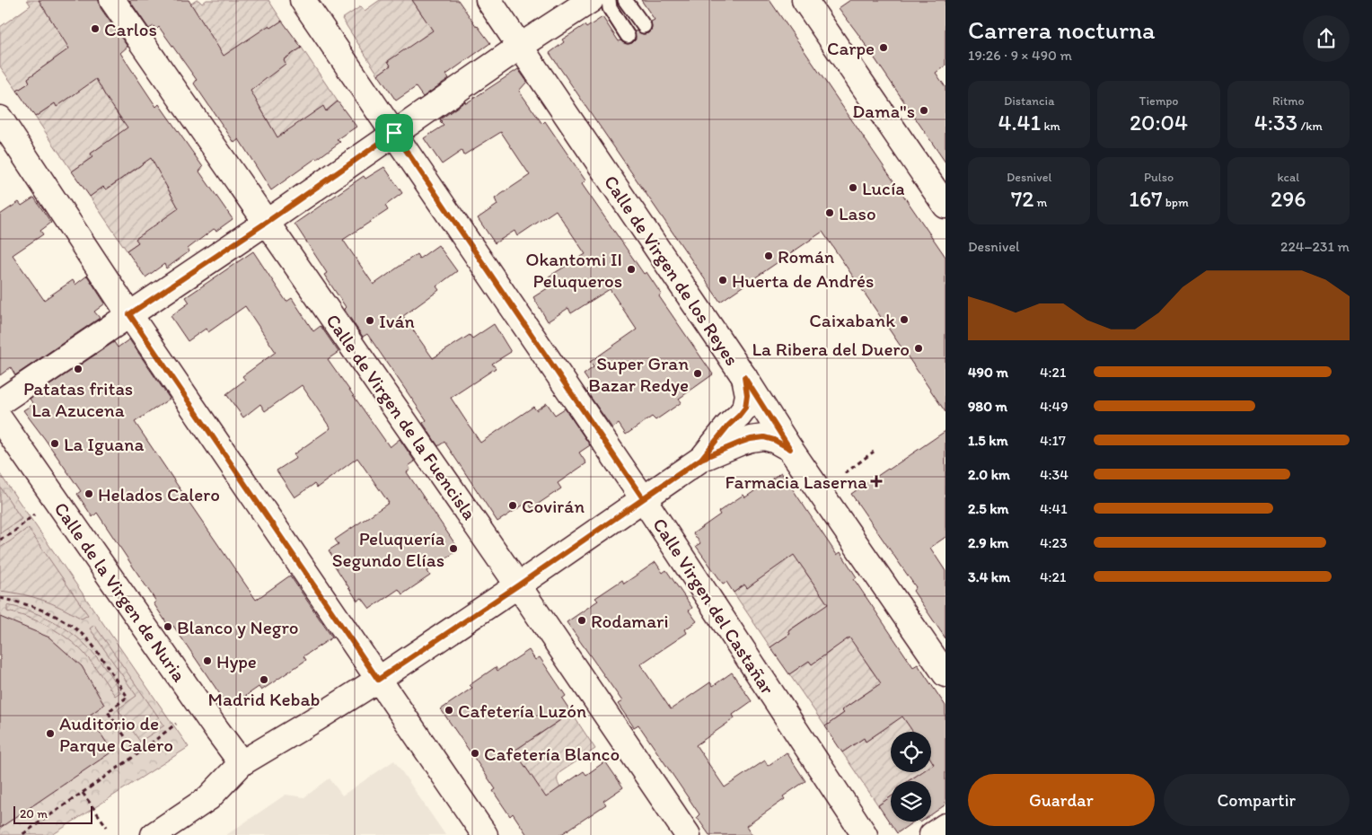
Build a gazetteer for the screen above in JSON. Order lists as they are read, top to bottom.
{
  "streets": {
    "street": [
      "Calle de Virgen de los Reyes",
      "Calle de Virgen de la Fuencisla",
      "Calle de la Virgen de Nuria",
      "Calle Virgen del Castañar"
    ]
  },
  "places": {
    "other": [
      "Carlos",
      "Carpe",
      "Dama\"s",
      "Lucía",
      "Laso",
      "Román",
      "Okantomi II Peluqueros",
      "Huerta de Andrés",
      "Caixabank",
      "Iván",
      "La Ribera del Duero",
      "Patatas fritas La Azucena",
      "Super Gran Bazar Redye",
      "La Iguana",
      "Helados Calero",
      "Covirán",
      "Peluquería Segundo Elías",
      "Rodamari",
      "Blanco y Negro",
      "Hype",
      "Madrid Kebab",
      "Cafetería Luzón",
      "Auditorio de Parque Calero",
      "Cafetería Blanco"
    ],
    "health": ["Farmacia Laserna"]
  },
  "scale_bar": "20 m",
  "page": {
    "heading": ["Carrera nocturna", "19:26 · 9 × 490 m"],
    "stats": [
      ["Distancia", "4.41 km"],
      ["Tiempo", "20:04"],
      ["Ritmo", "4:33 /km"],
      ["Desnivel", "72 m"],
      ["Pulso", "167 bpm"],
      ["kcal", "296"]
    ],
    "chart": ["Desnivel", "224–231 m"],
    "list": [
      {
        "name": "490 m",
        "note": "4:21"
      },
      {
        "name": "980 m",
        "note": "4:49"
      },
      {
        "name": "1.5 km",
        "note": "4:17"
      },
      {
        "name": "2.0 km",
        "note": "4:34"
      },
      {
        "name": "2.5 km",
        "note": "4:41"
      },
      {
        "name": "2.9 km",
        "note": "4:23"
      },
      {
        "name": "3.4 km",
        "note": "4:21"
      }
    ],
    "buttons": ["Guardar", "Compartir"],
    "scale": "20 m"
  }
}
